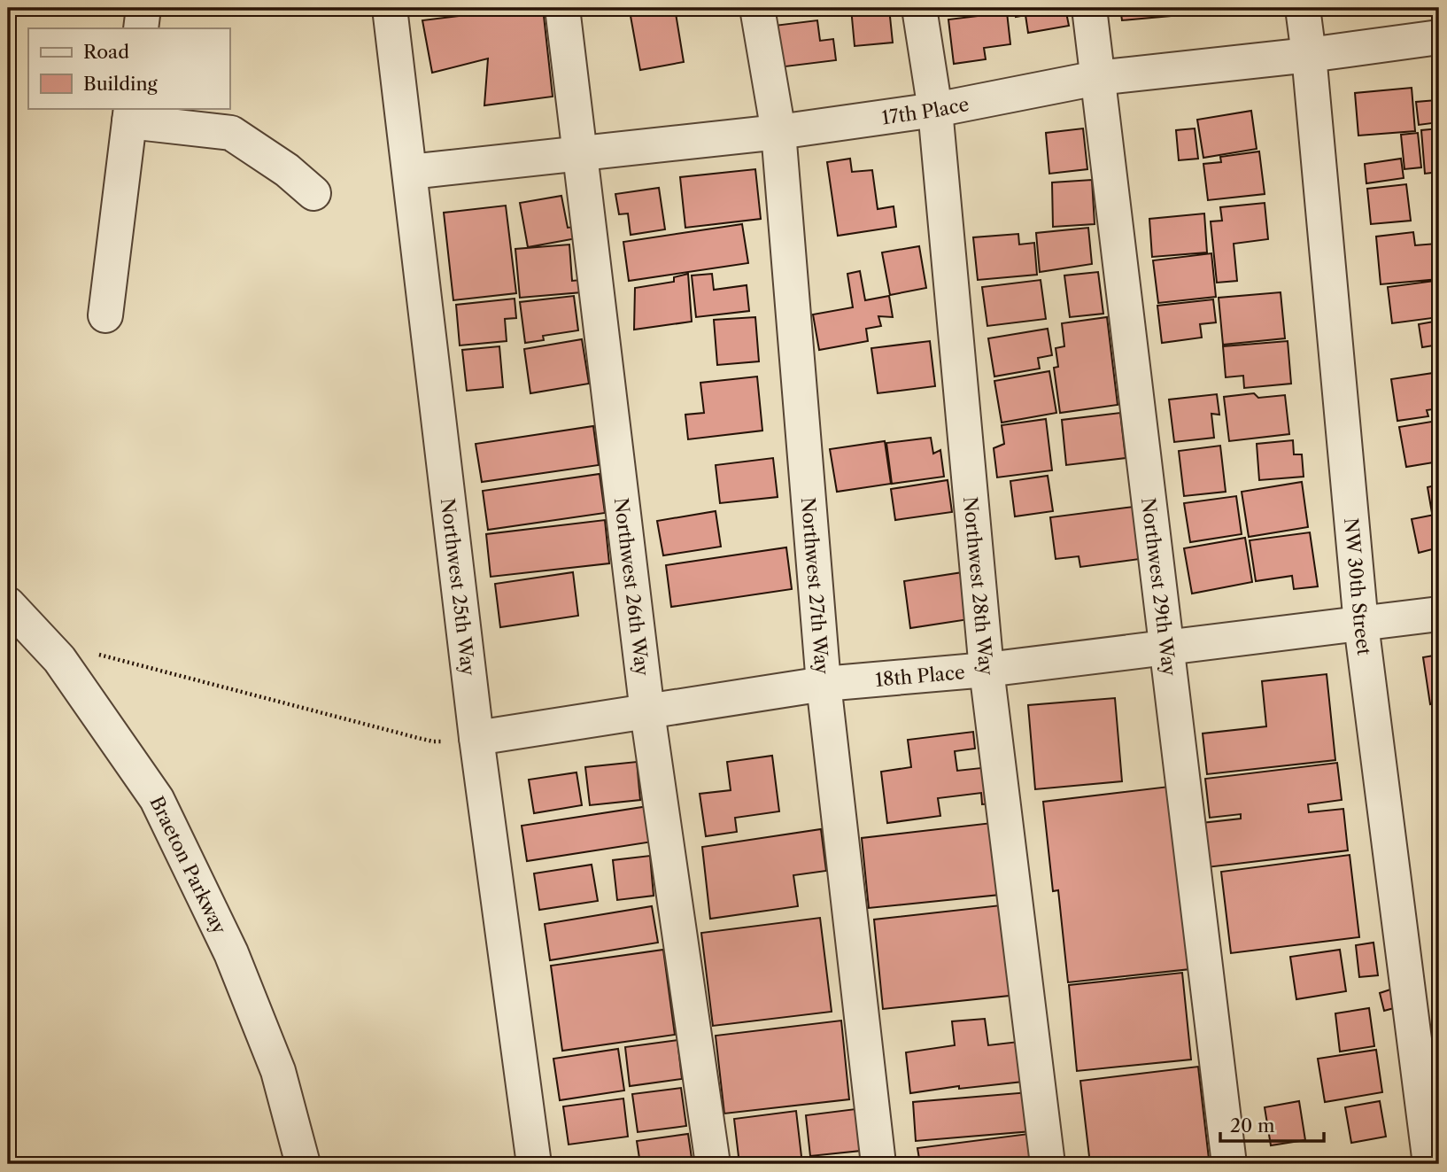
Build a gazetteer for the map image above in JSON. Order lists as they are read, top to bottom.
{
  "streets": {
    "street": [
      "17th Place",
      "Northwest 29th Way",
      "Northwest 25th Way",
      "Northwest 26th Way",
      "Northwest 27th Way",
      "Northwest 28th Way",
      "NW 30th Street",
      "18th Place",
      "Braeton Parkway"
    ]
  },
  "crossings": [
    ["17th Place", "Northwest 29th Way"],
    ["17th Place", "Northwest 25th Way"],
    ["17th Place", "Northwest 26th Way"],
    ["17th Place", "Northwest 27th Way"],
    ["17th Place", "Northwest 28th Way"],
    ["17th Place", "NW 30th Street"],
    ["Northwest 29th Way", "18th Place"],
    ["Northwest 25th Way", "18th Place"],
    ["Northwest 26th Way", "18th Place"],
    ["Northwest 27th Way", "18th Place"],
    ["Northwest 28th Way", "18th Place"],
    ["NW 30th Street", "18th Place"]
  ],
  "legend": ["Road", "Building"],
  "scale_bar": "20 m"
}
